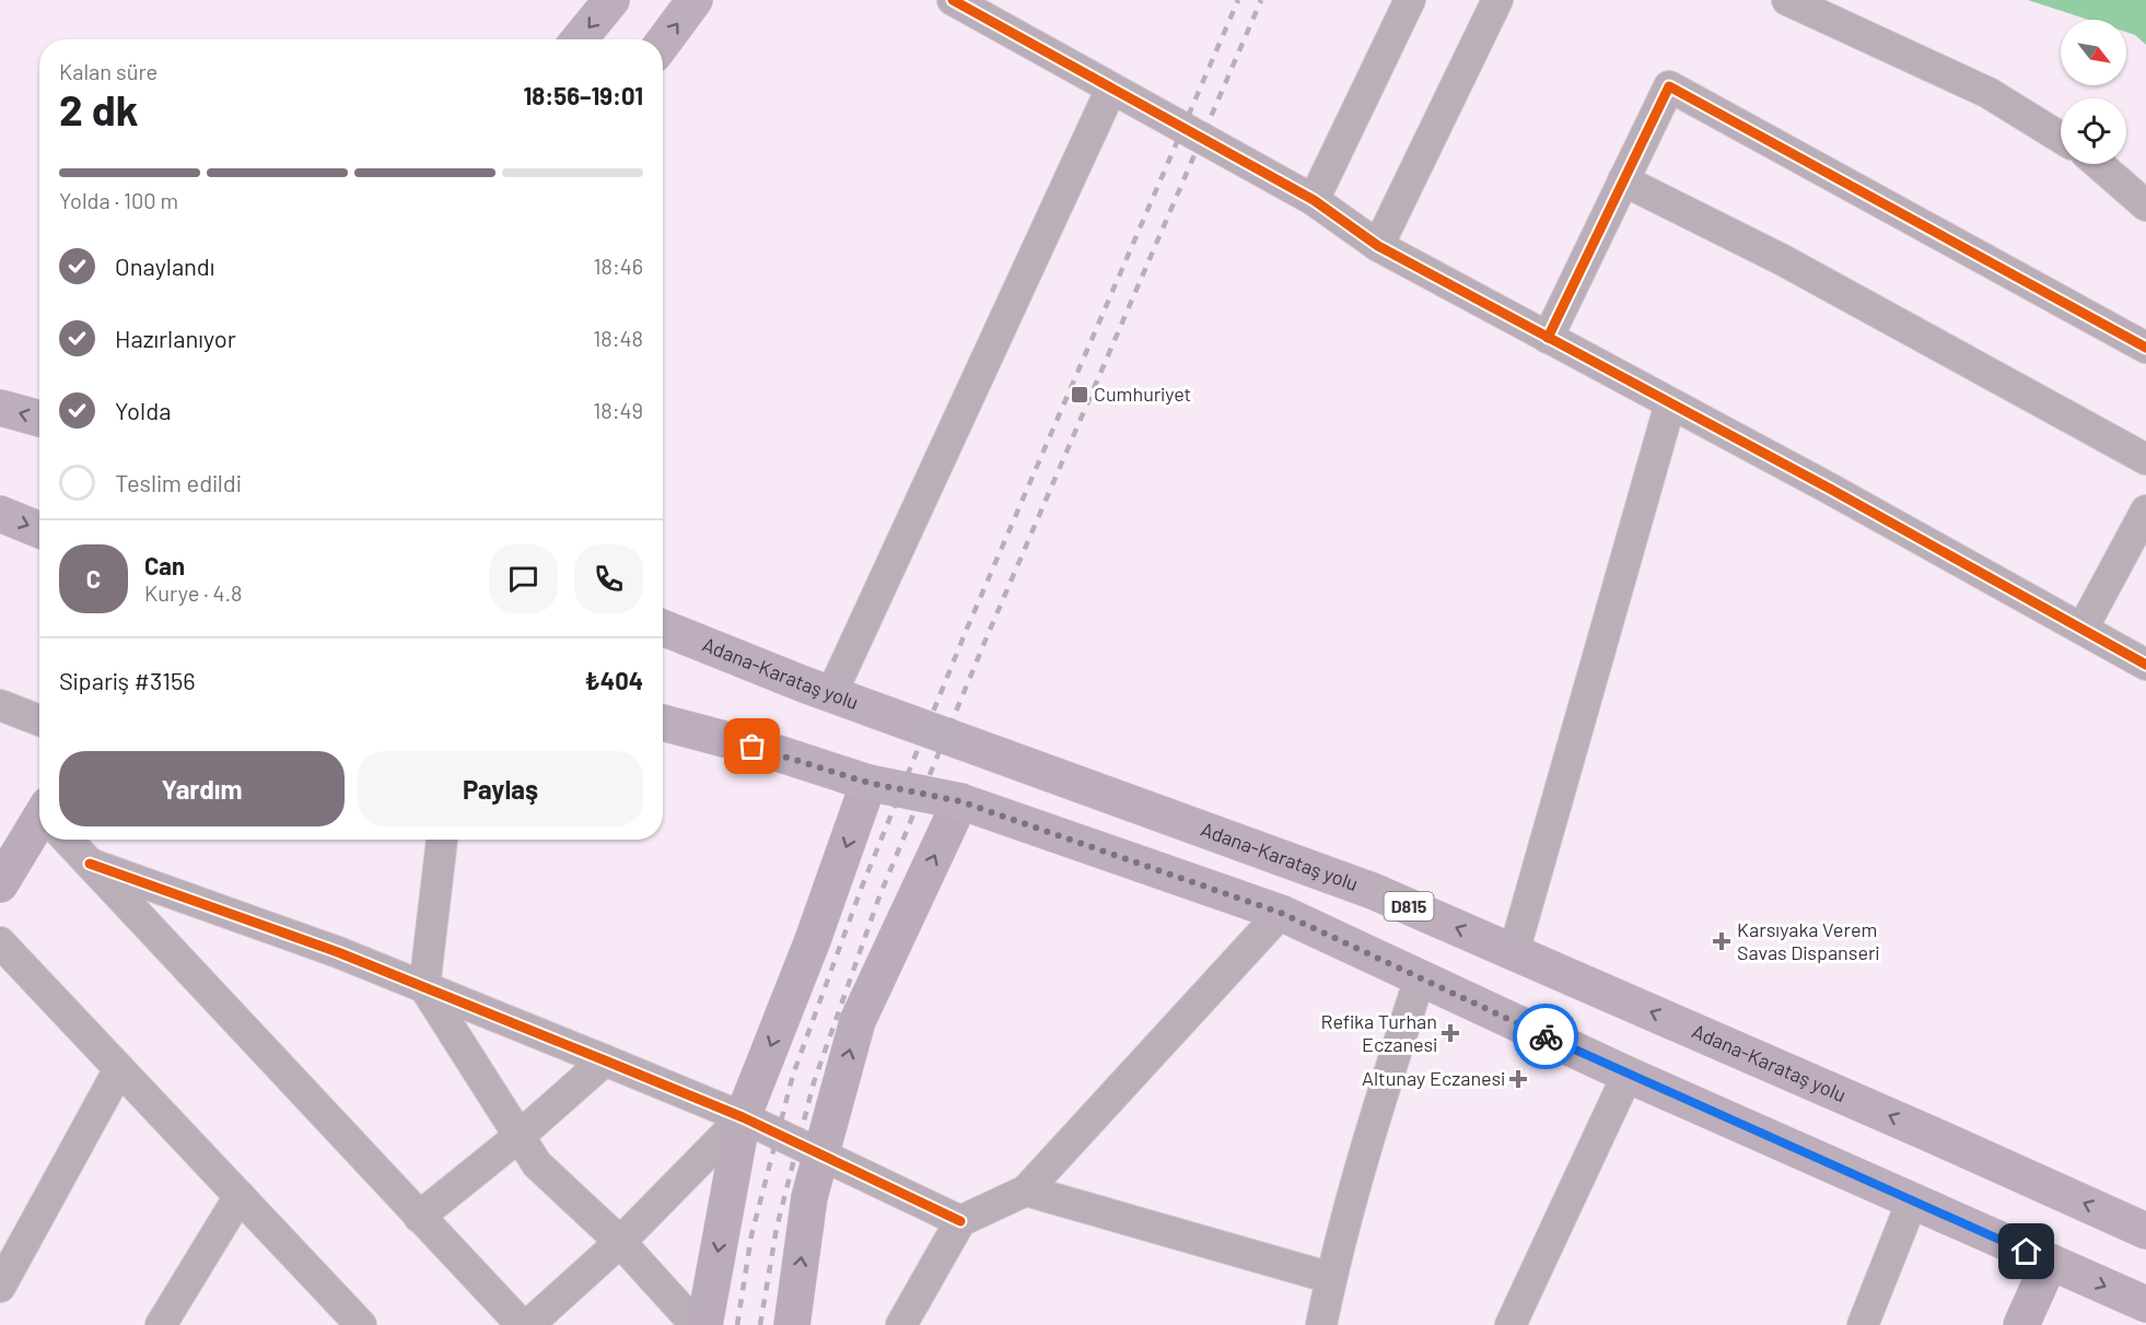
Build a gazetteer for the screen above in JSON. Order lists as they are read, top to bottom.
{
  "streets": {
    "main road": ["Adana-Karataş yolu", "D815"]
  },
  "places": {
    "transit": ["Cumhuriyet"],
    "health": ["Karsıyaka Verem Savas Dispanseri", "Refika Turhan Eczanesi", "Altunay Eczanesi"]
  },
  "north": "bottom right",
  "page": {
    "heading": ["2 dk", "Kalan süre", "18:56–19:01"],
    "panel": [
      "Can",
      "Kurye · 4.8",
      "Sipariş #3156",
      "₺404"
    ],
    "bar": "Yolda · 100 m",
    "list": [
      ["Onaylandı", "18:46"],
      ["Hazırlanıyor", "18:48"],
      ["Yolda", "18:49"],
      "Teslim edildi"
    ],
    "round": "C",
    "buttons": ["Yardım", "Paylaş"]
  }
}
